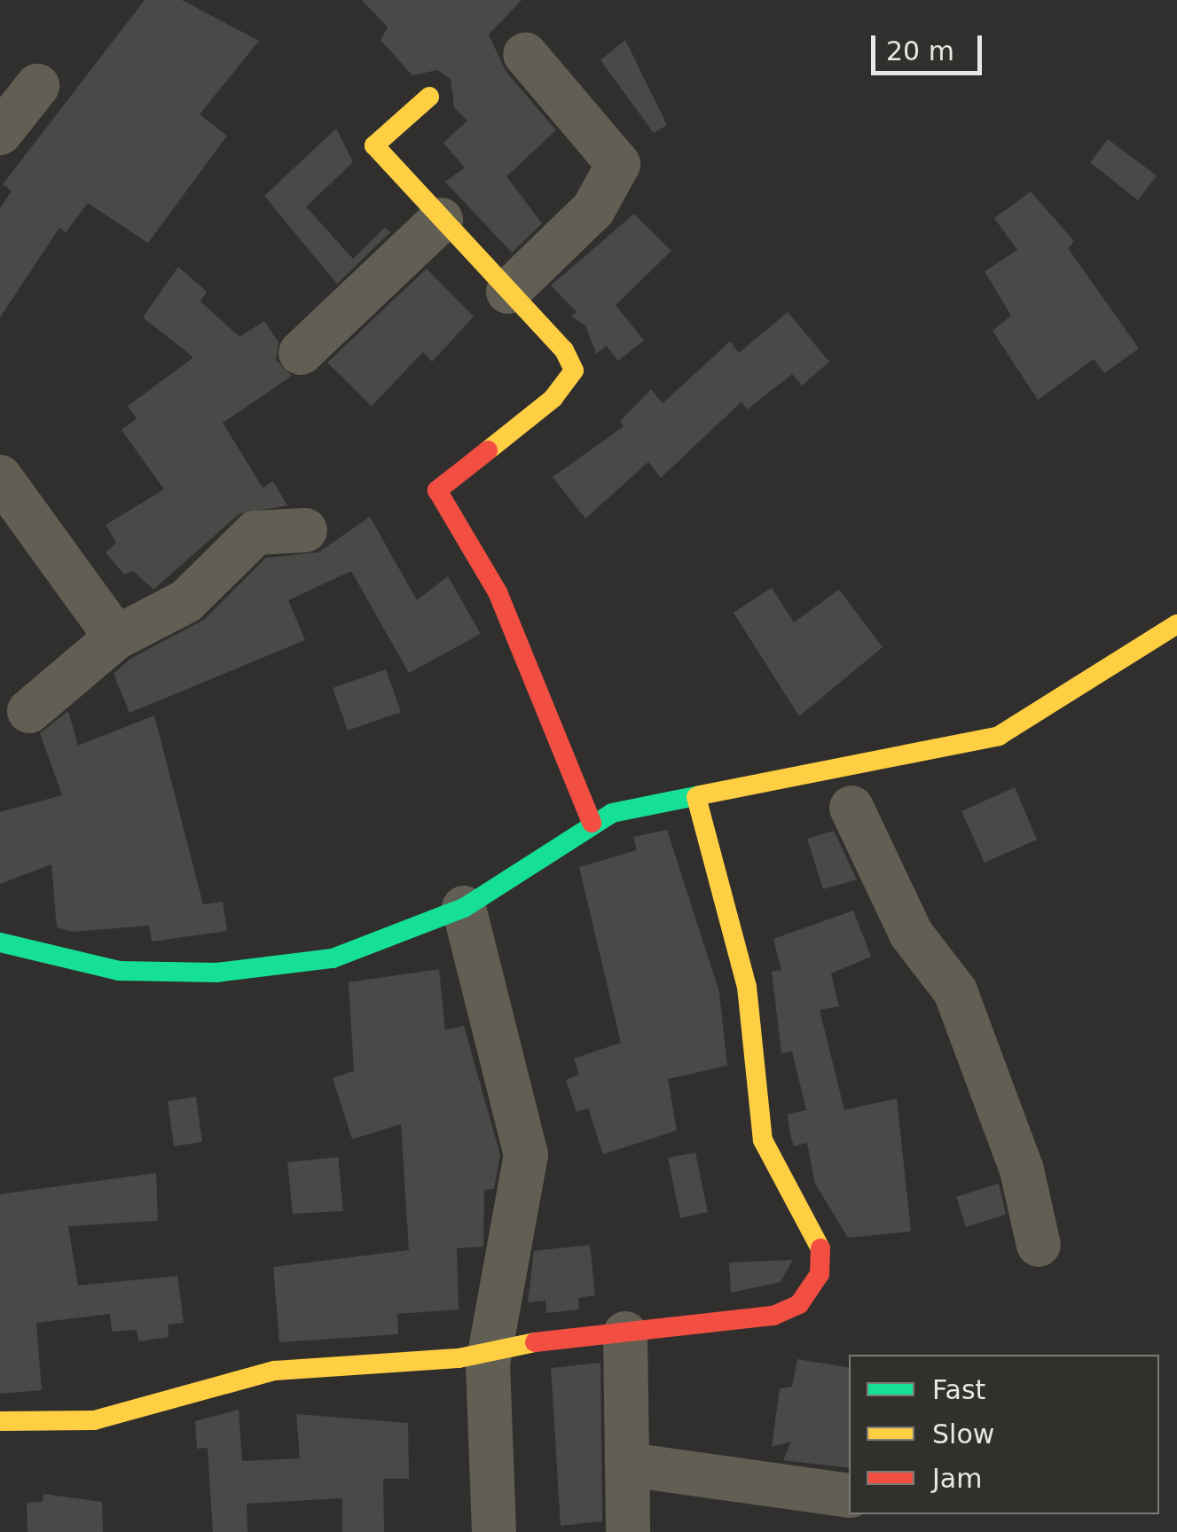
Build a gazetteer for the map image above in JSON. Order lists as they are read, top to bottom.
{
  "legend": ["Fast", "Slow", "Jam"],
  "scale_bar": "20 m"
}
